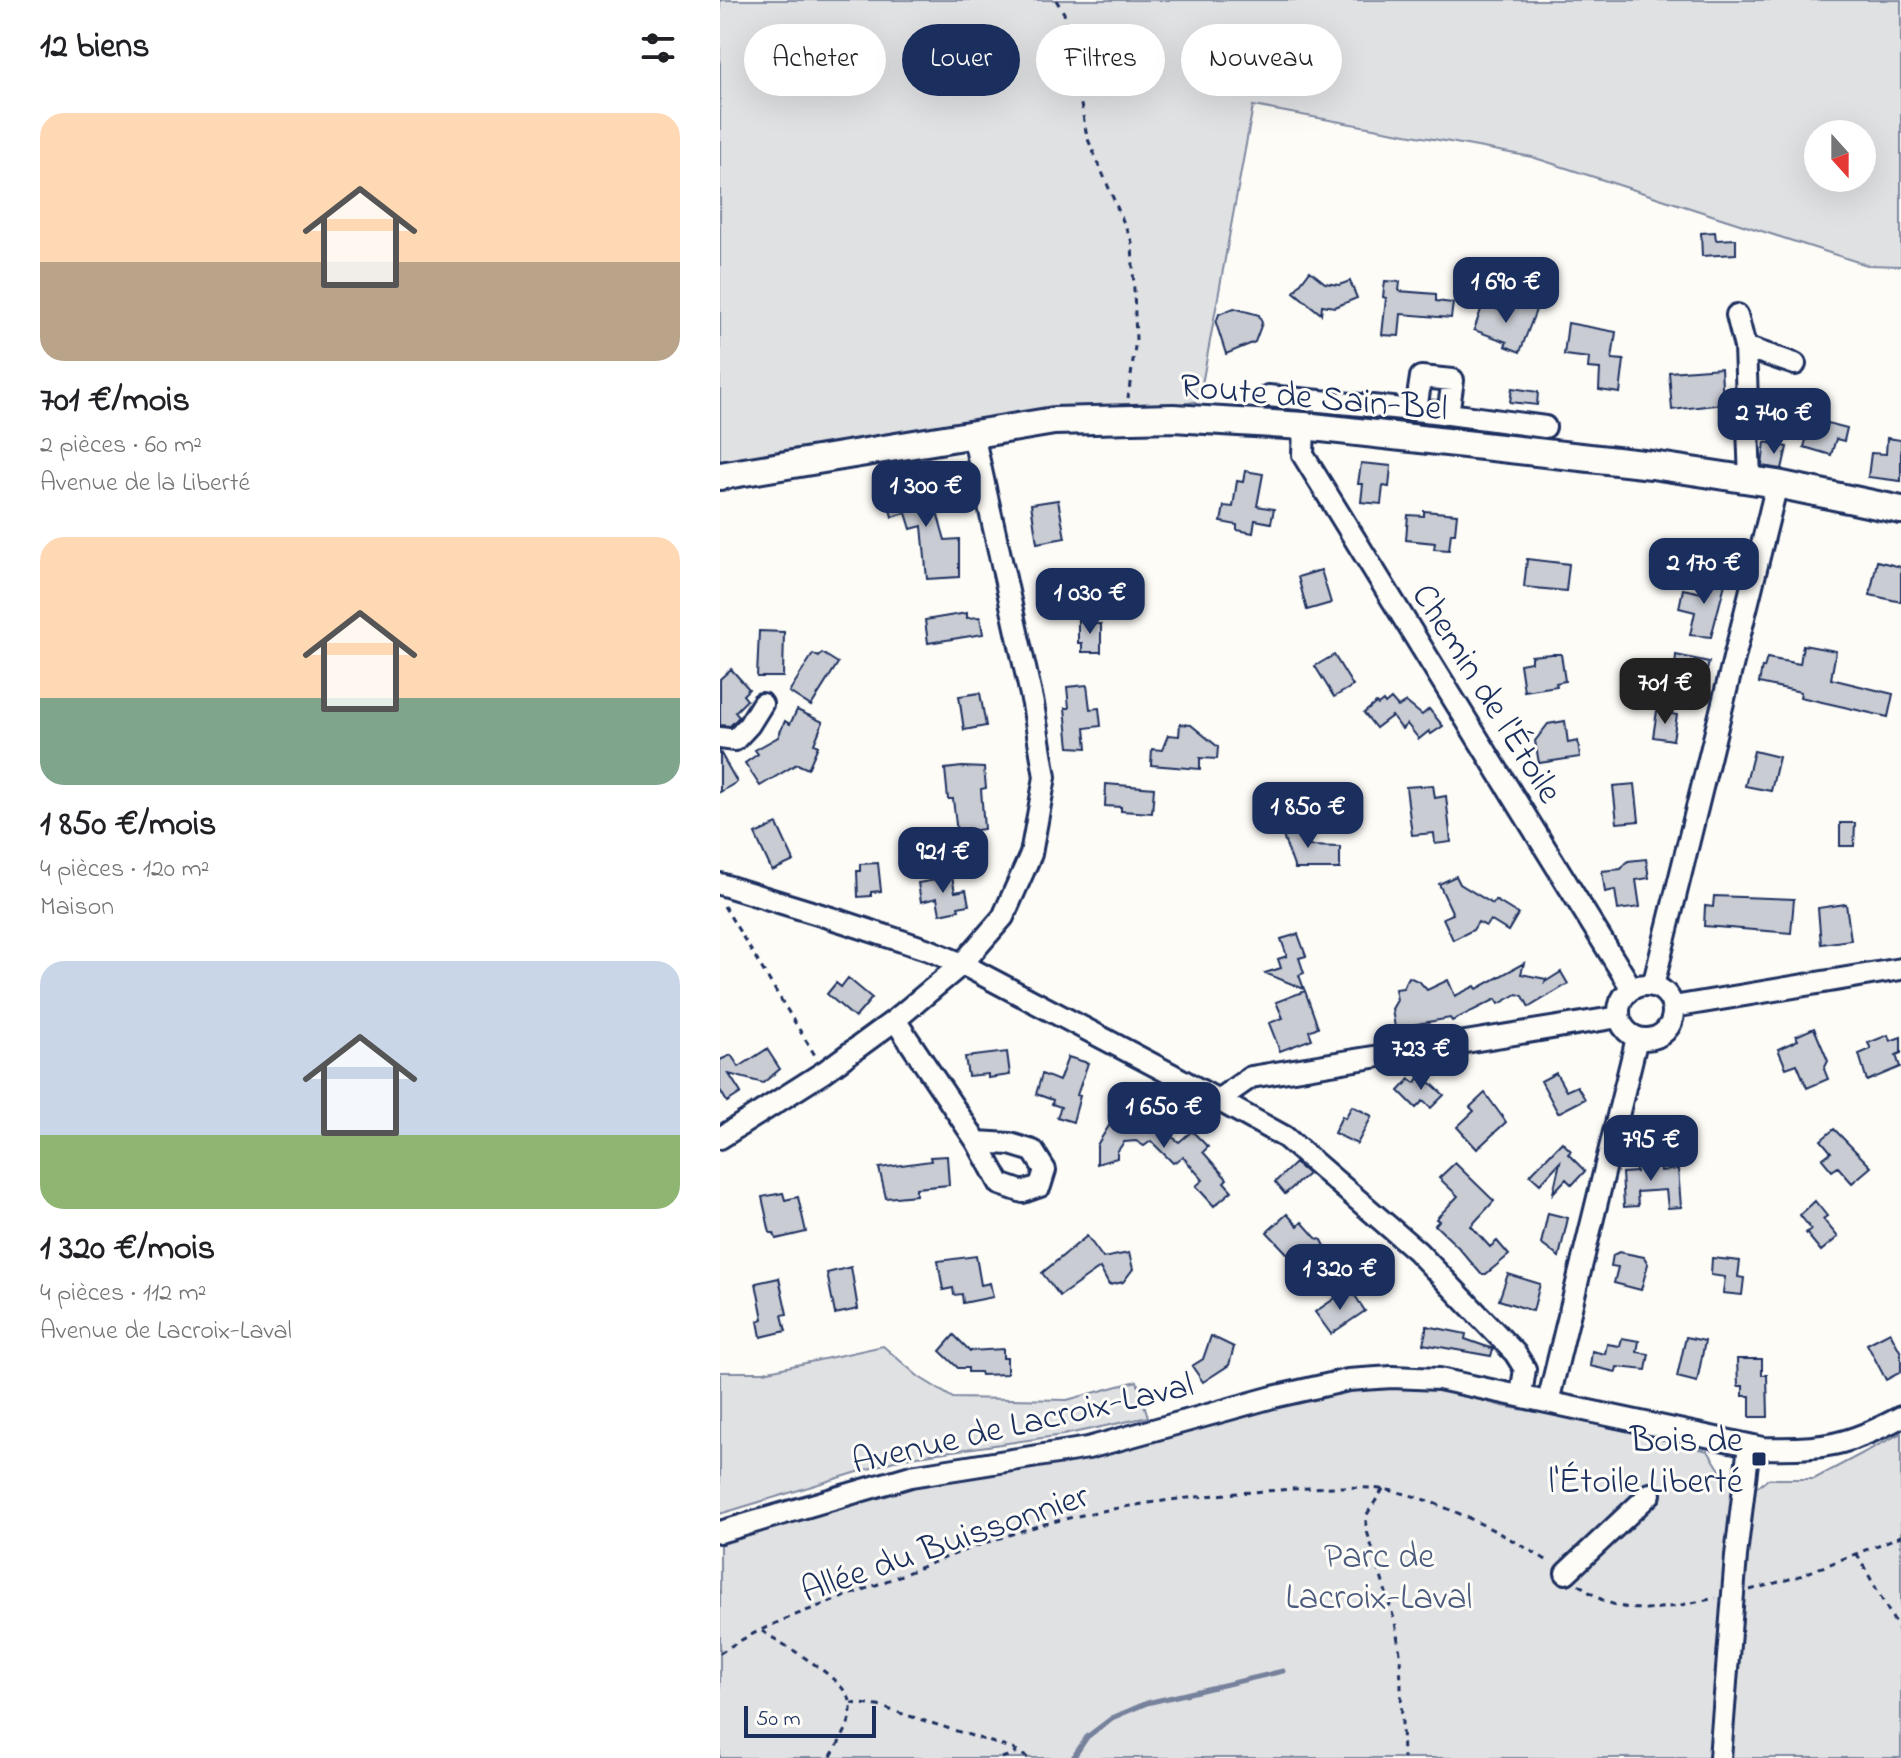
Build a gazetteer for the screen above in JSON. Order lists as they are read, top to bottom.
{
  "streets": {
    "main road": ["Route de Sain-Bel"],
    "street": ["Chemin de l'Étoile", "Avenue de Lacroix-Laval"],
    "path": ["Allée du Buissonnier"]
  },
  "crossings": [
    ["Route de Sain-Bel", "Chemin de l'Étoile"]
  ],
  "parks": ["Parc de Lacroix-Laval"],
  "places": {
    "transit": ["Bois de l'Étoile Liberté"]
  },
  "scale_bar": "50 m",
  "north": "bottom",
  "page": {
    "heading": "12 biens",
    "chip": [
      "Acheter",
      "Louer",
      "Filtres",
      "Nouveau"
    ],
    "list": [
      {
        "name": "701 €/mois",
        "note": "2 pièces · 60 m² · Avenue de la Liberté"
      },
      {
        "name": "1 850 €/mois",
        "note": "4 pièces · 120 m² · Maison"
      },
      {
        "name": "1 320 €/mois",
        "note": "4 pièces · 112 m² · Avenue de Lacroix-Laval"
      }
    ],
    "price": [
      "1 690 €",
      "2 740 €",
      "1 300 €",
      "2 170 €",
      "1 030 €",
      "701 €",
      "1 850 €",
      "921 €",
      "723 €",
      "1 650 €",
      "795 €",
      "1 320 €"
    ],
    "scale": "50 m"
  }
}
